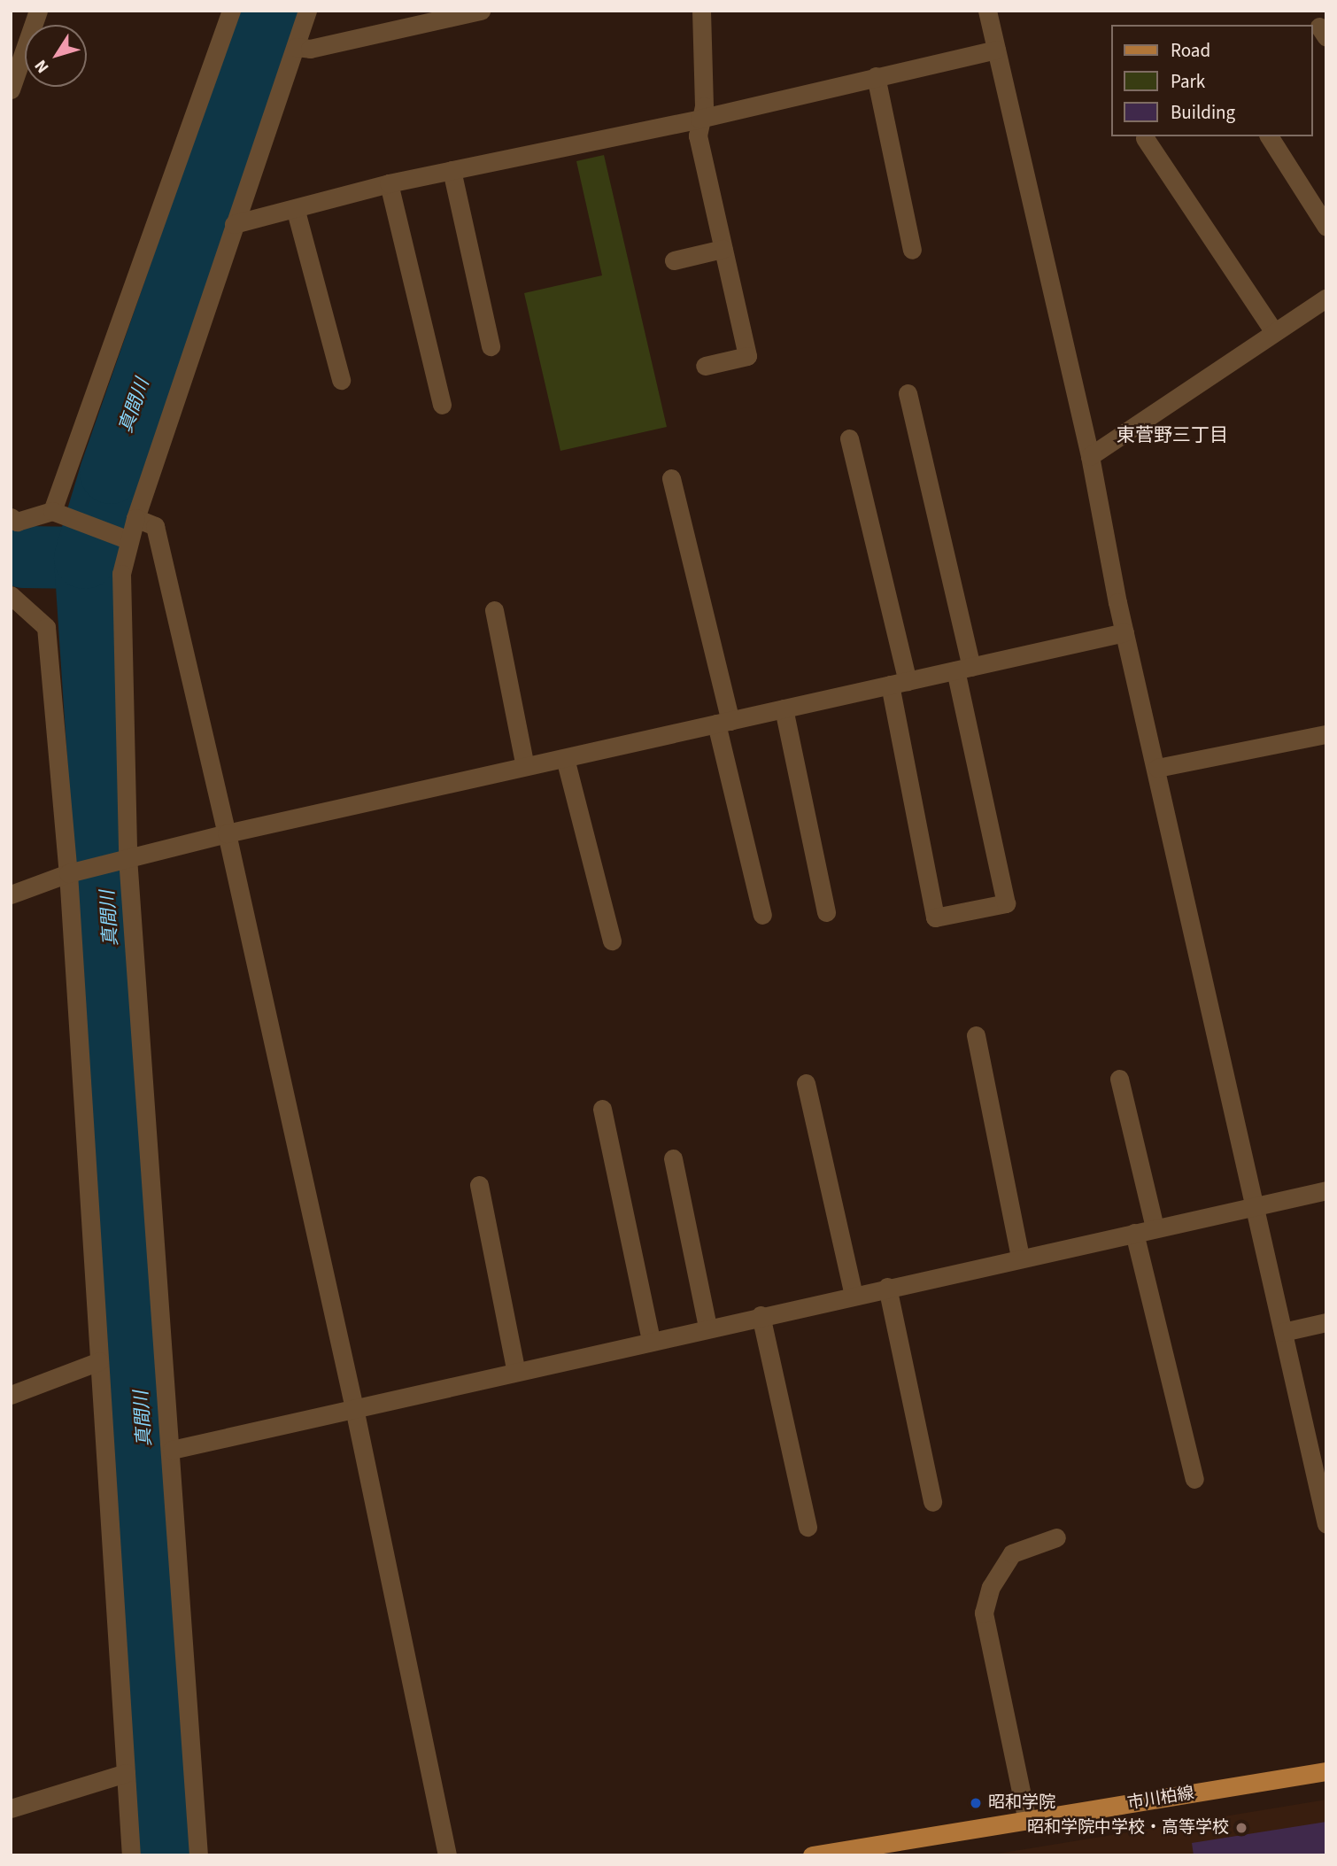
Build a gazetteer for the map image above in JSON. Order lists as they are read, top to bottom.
{
  "streets": {
    "main road": ["市川柏線"]
  },
  "districts": ["東菅野三丁目"],
  "water": ["真間川"],
  "places": ["昭和学院", "昭和学院中学校・高等学校"],
  "legend": ["Road", "Park", "Building"],
  "north": "bottom left"
}
